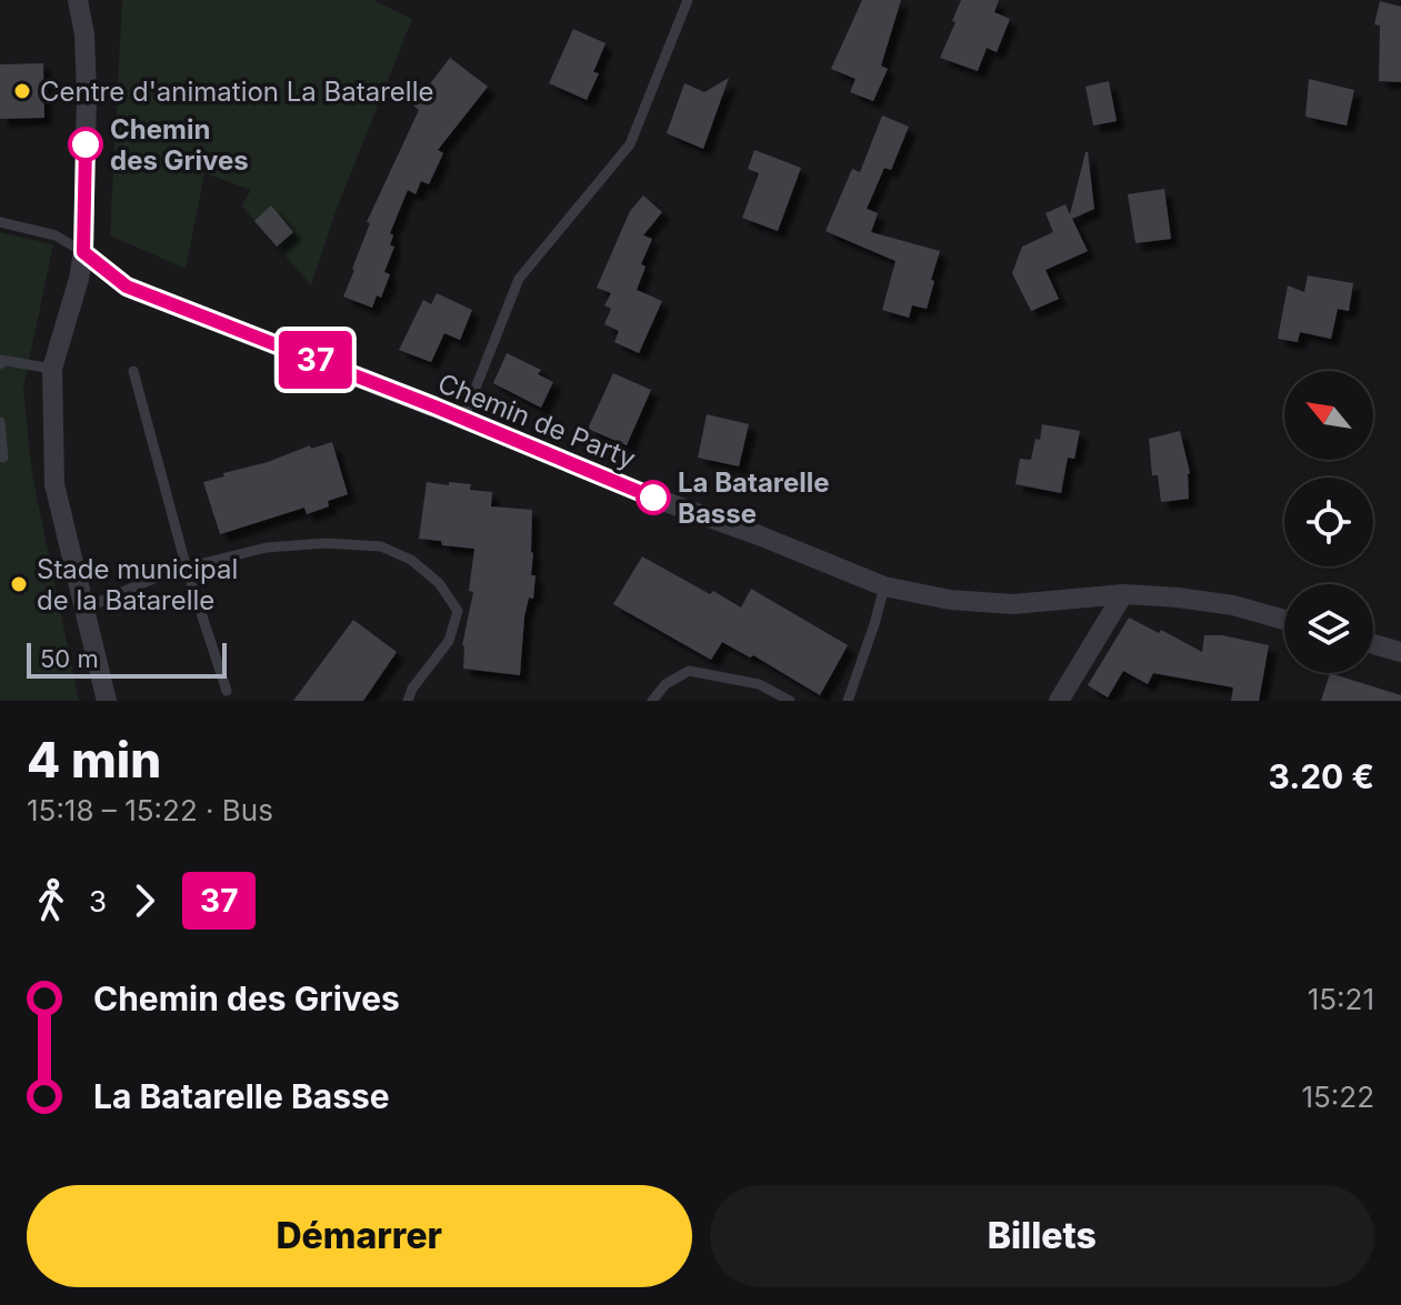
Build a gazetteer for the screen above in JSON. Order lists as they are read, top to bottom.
{
  "streets": {
    "street": ["Chemin de Party"]
  },
  "places": [
    "Centre d'animation La Batarelle",
    "Chemin des Grives",
    "La Batarelle Basse",
    "Stade municipal de la Batarelle"
  ],
  "lines": ["bus line 37"],
  "scale_bar": "50 m",
  "north": "top left",
  "page": {
    "on_map": "37",
    "scale": "50 m",
    "heading": ["4 min", "15:18 – 15:22 · Bus", "3.20 €"],
    "legs": ["3", "37"],
    "list": [
      {
        "name": "Chemin des Grives",
        "value": "15:21"
      },
      {
        "name": "La Batarelle Basse",
        "value": "15:22"
      }
    ],
    "buttons": ["Démarrer", "Billets"]
  }
}
